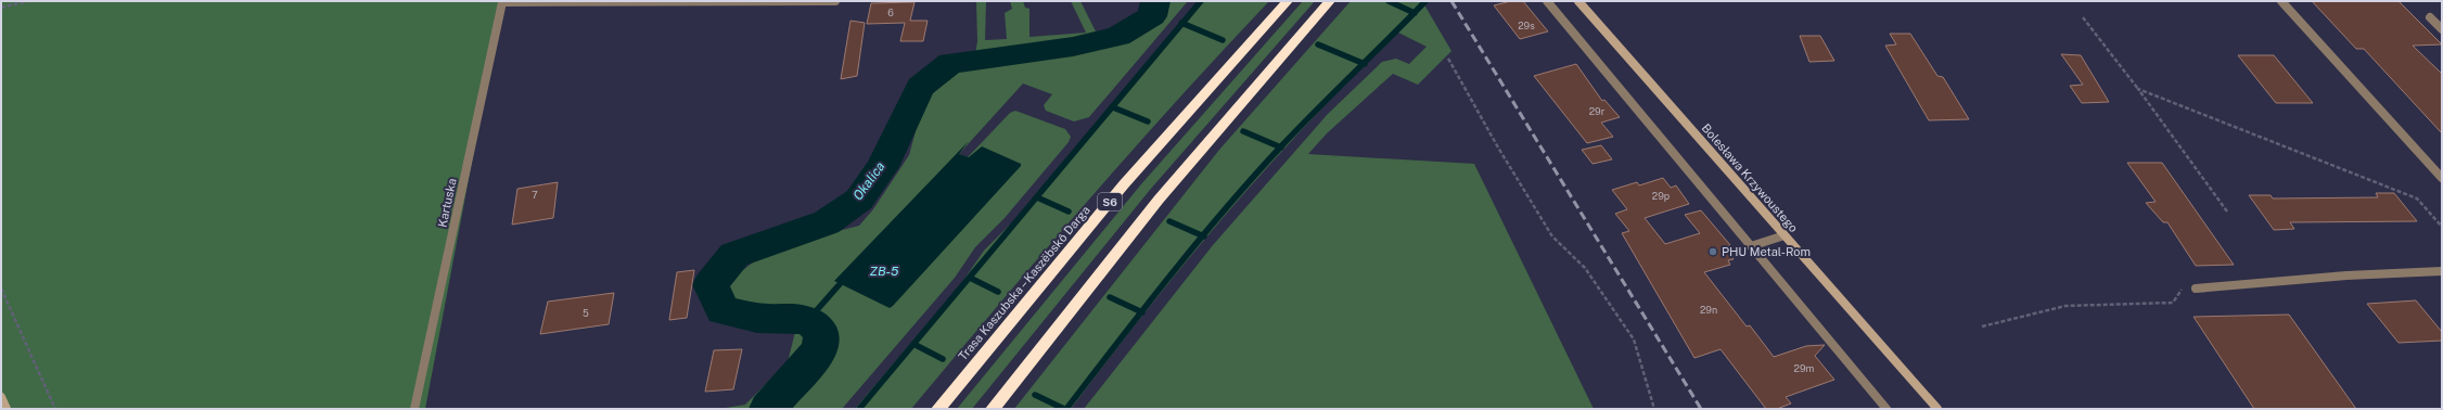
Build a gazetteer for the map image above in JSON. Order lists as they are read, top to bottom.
{
  "streets": {
    "highway": ["S6", "Trasa Kaszubska – Kaszëbskô Darga"],
    "main road": ["Bolesława Krzywoustego"],
    "street": ["Kartuska"]
  },
  "water": ["Okalica", "ZB-5"],
  "places": ["PHU Metal-Rom"],
  "house_numbers": [
    "6",
    "29s",
    "29r",
    "7",
    "29p",
    "29n",
    "5",
    "29m"
  ]
}
